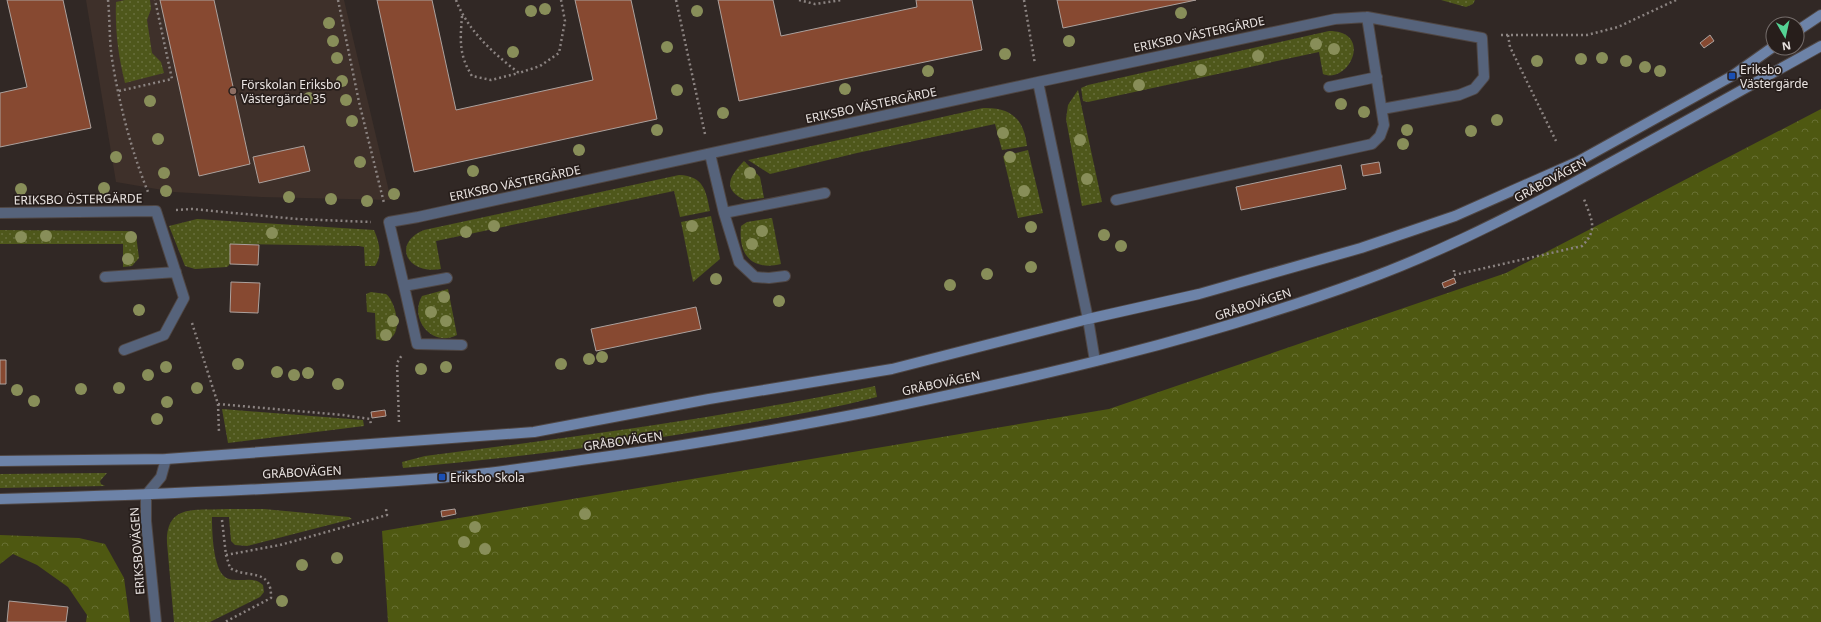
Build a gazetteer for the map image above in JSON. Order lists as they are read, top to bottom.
{
  "streets": {
    "main road": ["GRÅBOVÄGEN"],
    "street": ["ERIKSBO VÄSTERGÄRDE", "ERIKSBO ÖSTERGÄRDE", "ERIKSBOVÄGEN"]
  },
  "crossings": [
    ["GRÅBOVÄGEN", "ERIKSBOVÄGEN"]
  ],
  "places": {
    "transit": ["Eriksbo Västergärde", "Eriksbo Skola"],
    "other": ["Förskolan Eriksbo Västergärde 35"]
  },
  "north": "bottom"
}
